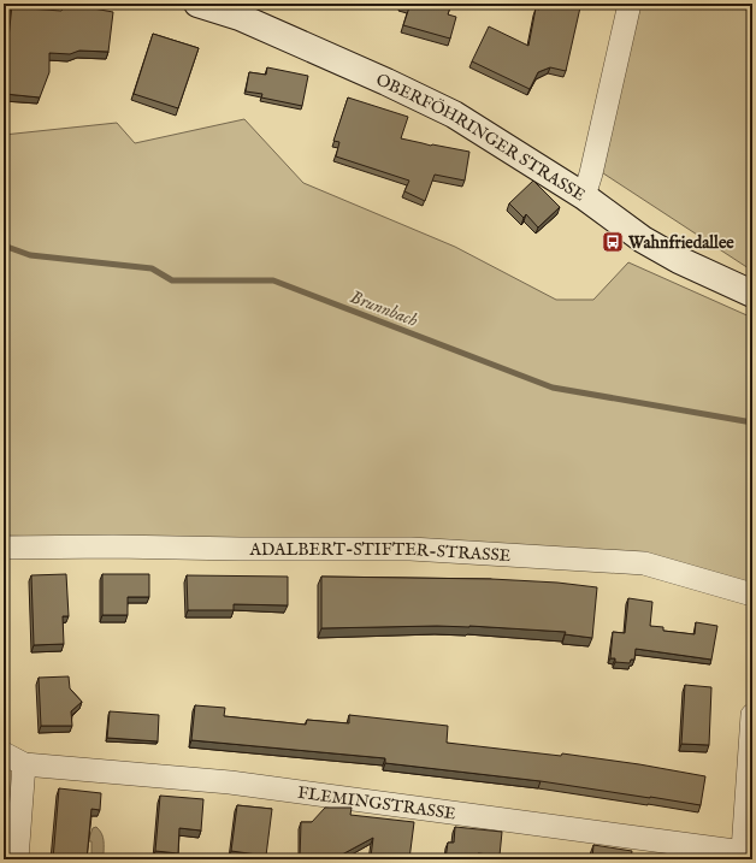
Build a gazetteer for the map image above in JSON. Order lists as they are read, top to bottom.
{
  "streets": {
    "main road": ["OBERFÖHRINGER STRASSE"],
    "street": ["ADALBERT-STIFTER-STRASSE", "FLEMINGSTRASSE"]
  },
  "water": ["Brunnbach"],
  "places": {
    "bus stop": ["Wahnfriedallee"]
  }
}
